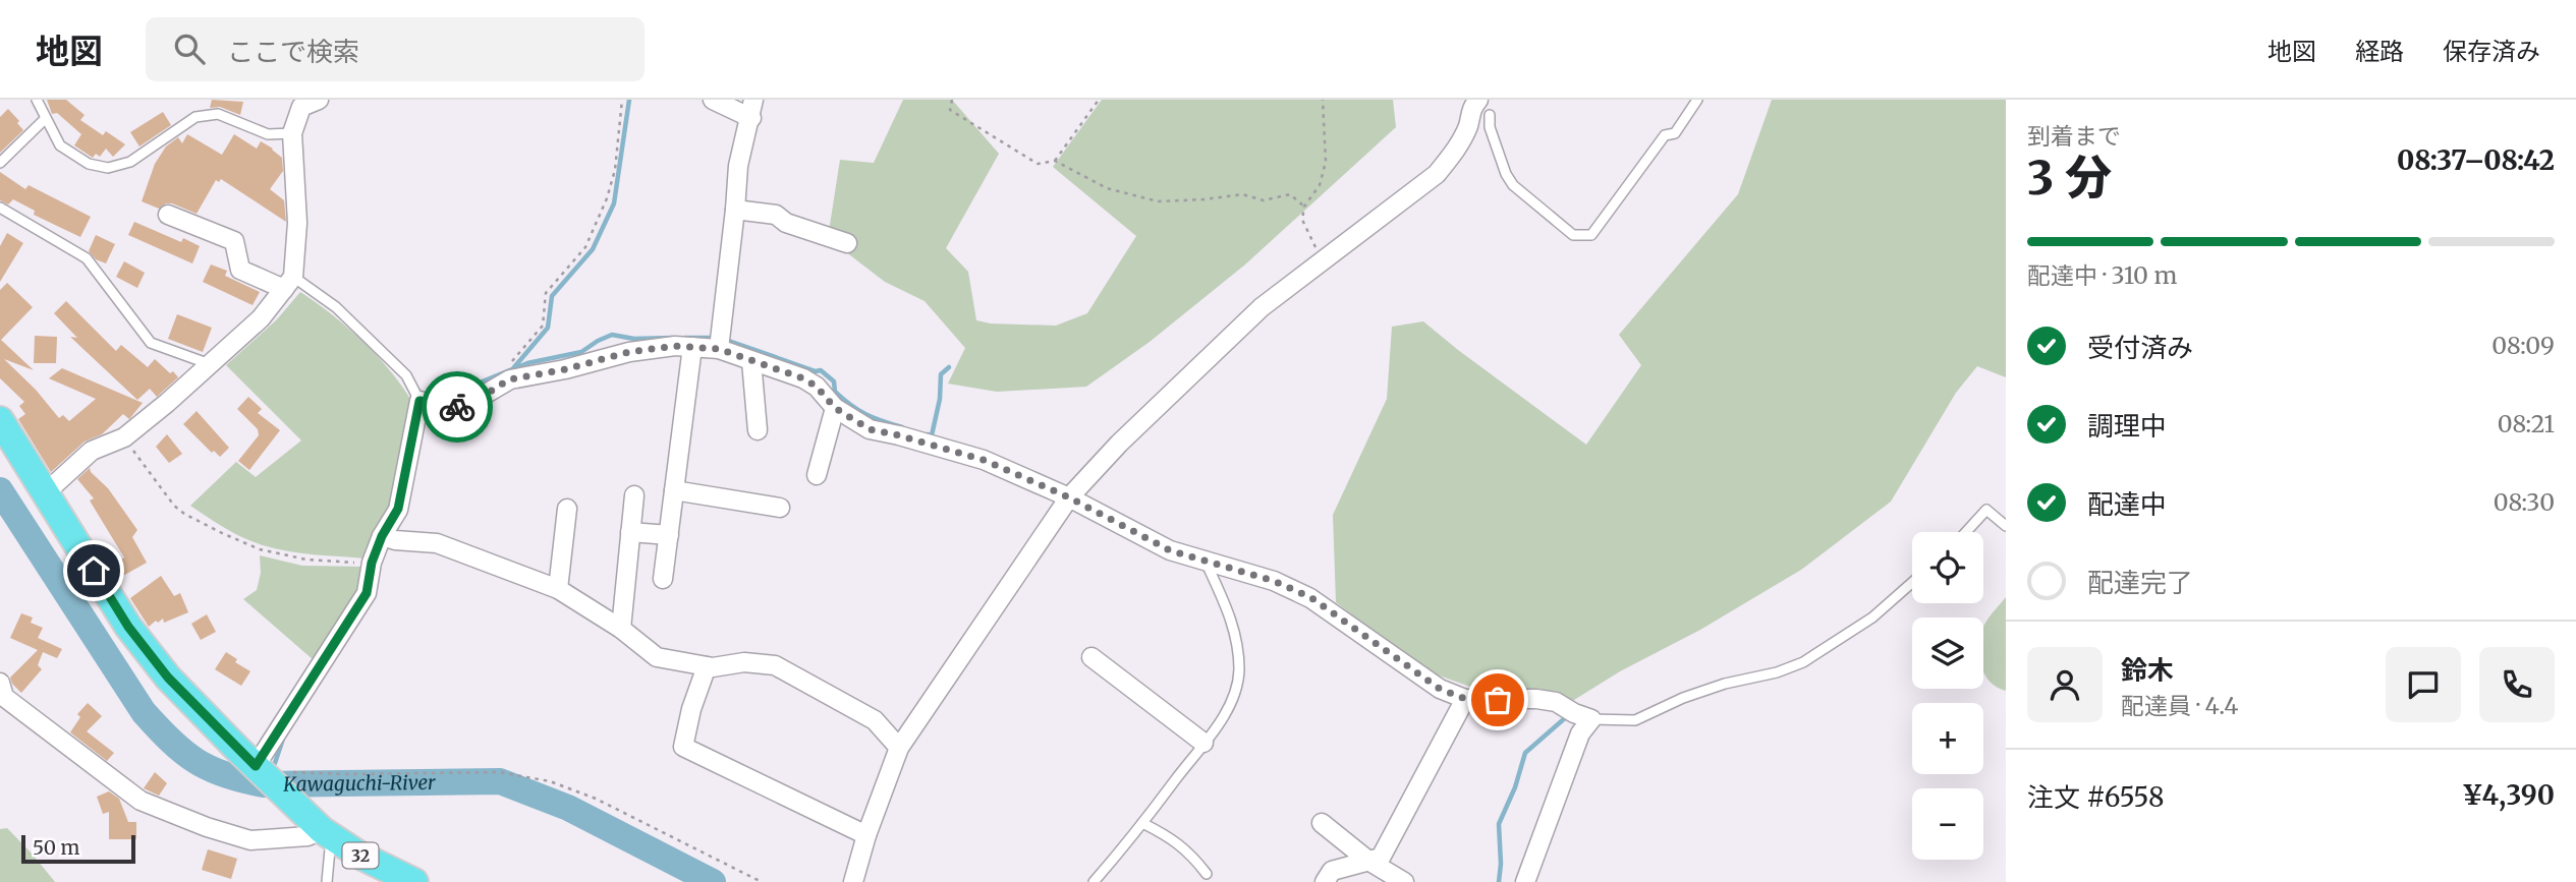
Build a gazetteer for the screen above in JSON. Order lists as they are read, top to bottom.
{
  "streets": {
    "main road": ["32"]
  },
  "water": ["Kawaguchi-River"],
  "scale_bar": "50 m",
  "page": {
    "header": "地図",
    "search": "ここで検索",
    "nav": ["地図", "経路", "保存済み"],
    "heading": ["3 分", "到着まで", "08:37–08:42"],
    "panel": [
      "鈴木",
      "配達員 · 4.4",
      "注文 #6558",
      "¥4,390"
    ],
    "bar": "配達中 · 310 m",
    "list": [
      ["受付済み", "08:09"],
      ["調理中", "08:21"],
      ["配達中", "08:30"],
      "配達完了"
    ],
    "map_buttons": ["+", "−"],
    "scale": "50 m"
  }
}
